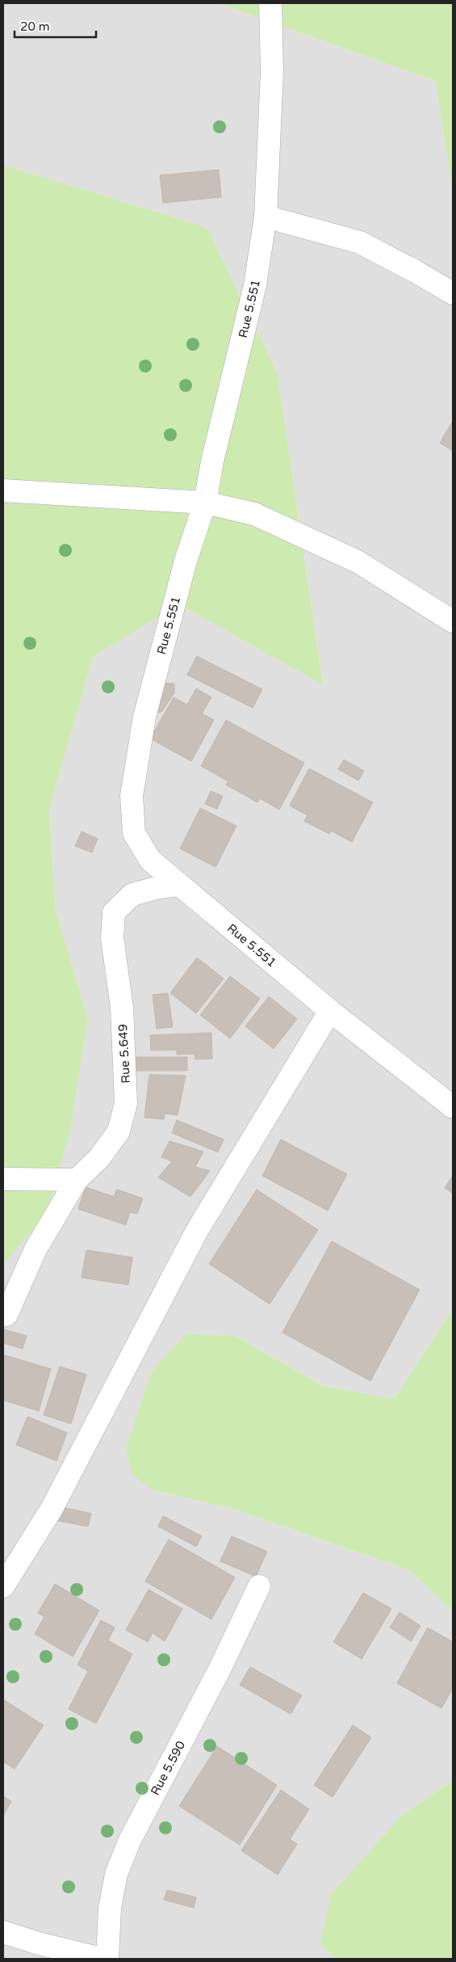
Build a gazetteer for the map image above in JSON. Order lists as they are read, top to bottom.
{
  "streets": {
    "street": ["Rue 5.551", "Rue 5.649", "Rue 5.590"]
  },
  "crossings": [
    ["Rue 5.551", "Rue 5.649"]
  ],
  "scale_bar": "20 m"
}
